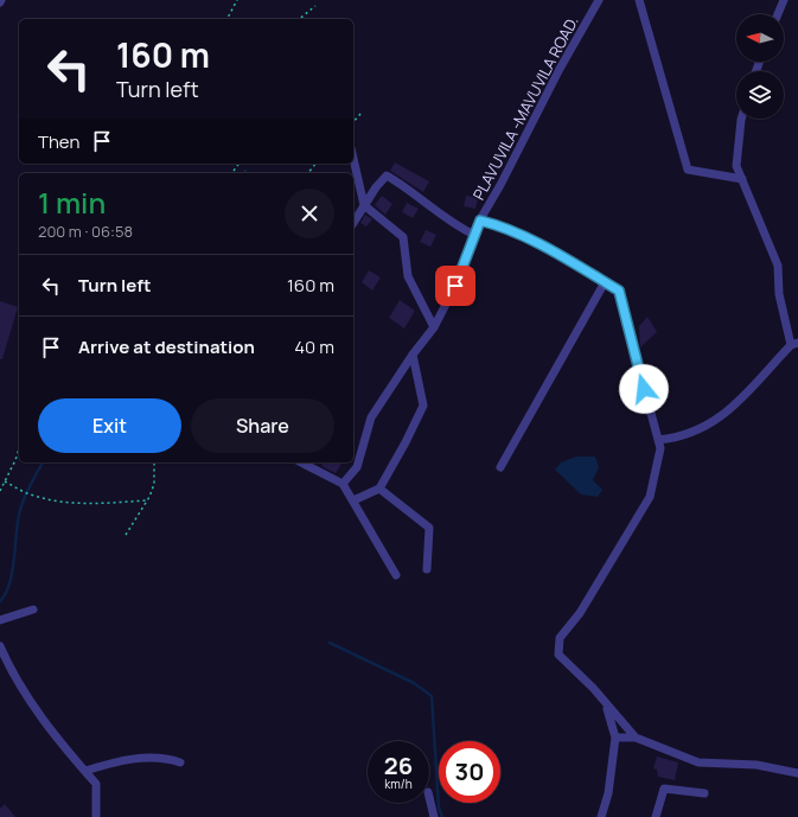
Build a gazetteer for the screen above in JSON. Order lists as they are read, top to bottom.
{
  "streets": {
    "street": ["PLAVUVILA -MAVUVILA ROAD."]
  },
  "north": "left",
  "page": {
    "turn": ["160 m", "Turn left"],
    "then": "Then",
    "heading": ["1 min", "200 m · 06:58"],
    "list": [
      {
        "name": "Turn left",
        "value": "160 m"
      },
      {
        "name": "Arrive at destination",
        "value": "40 m"
      }
    ],
    "buttons": ["Exit", "Share"],
    "speed": "26 km/h",
    "limit": "30"
  }
}
